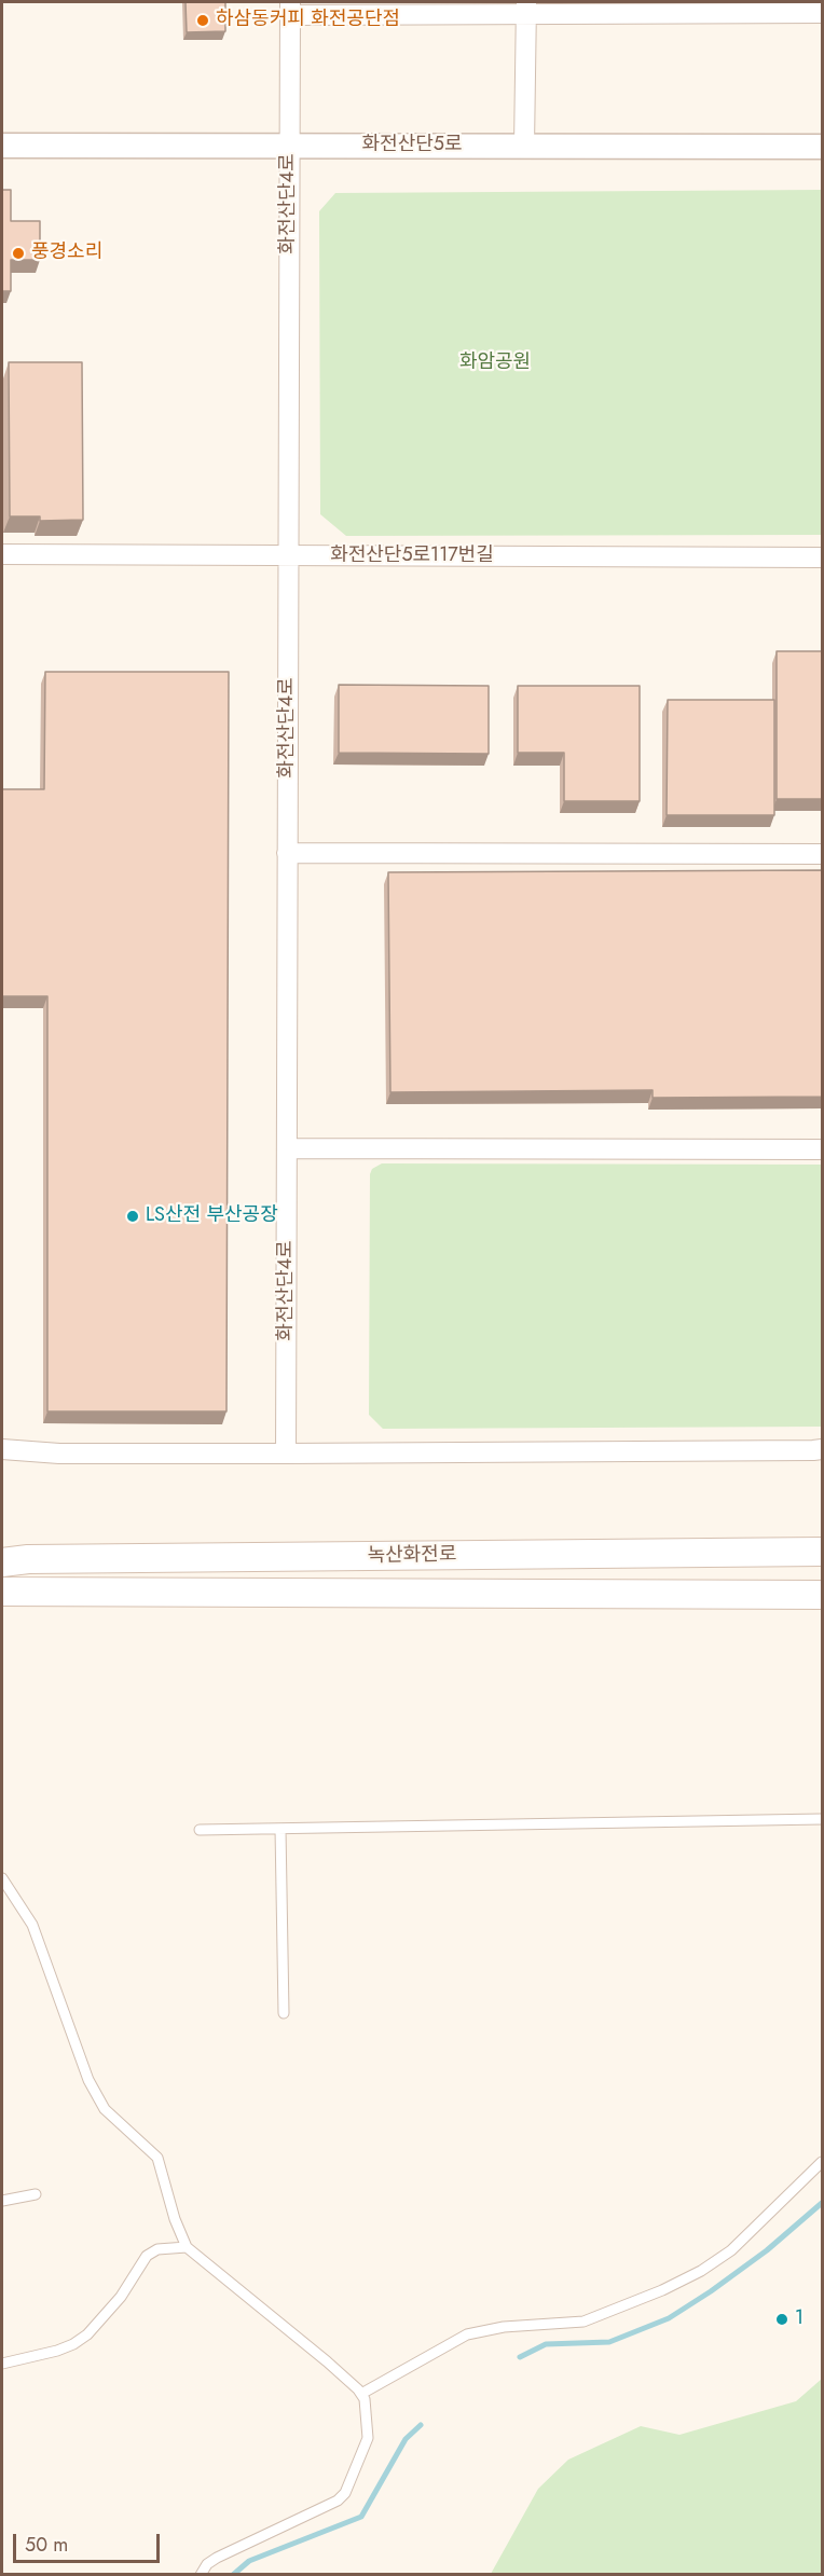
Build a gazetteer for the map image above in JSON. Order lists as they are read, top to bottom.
{
  "streets": {
    "main road": ["녹산화전로"],
    "street": ["화전산단5로", "화전산단4로", "화전산단5로117번길"]
  },
  "crossings": [
    ["화전산단5로", "화전산단4로"],
    ["화전산단4로", "화전산단5로117번길"]
  ],
  "parks": ["화암공원"],
  "places": [
    "하삼동커피 화전공단점",
    "풍경소리",
    "LS산전 부산공장",
    "1"
  ],
  "scale_bar": "50 m"
}
